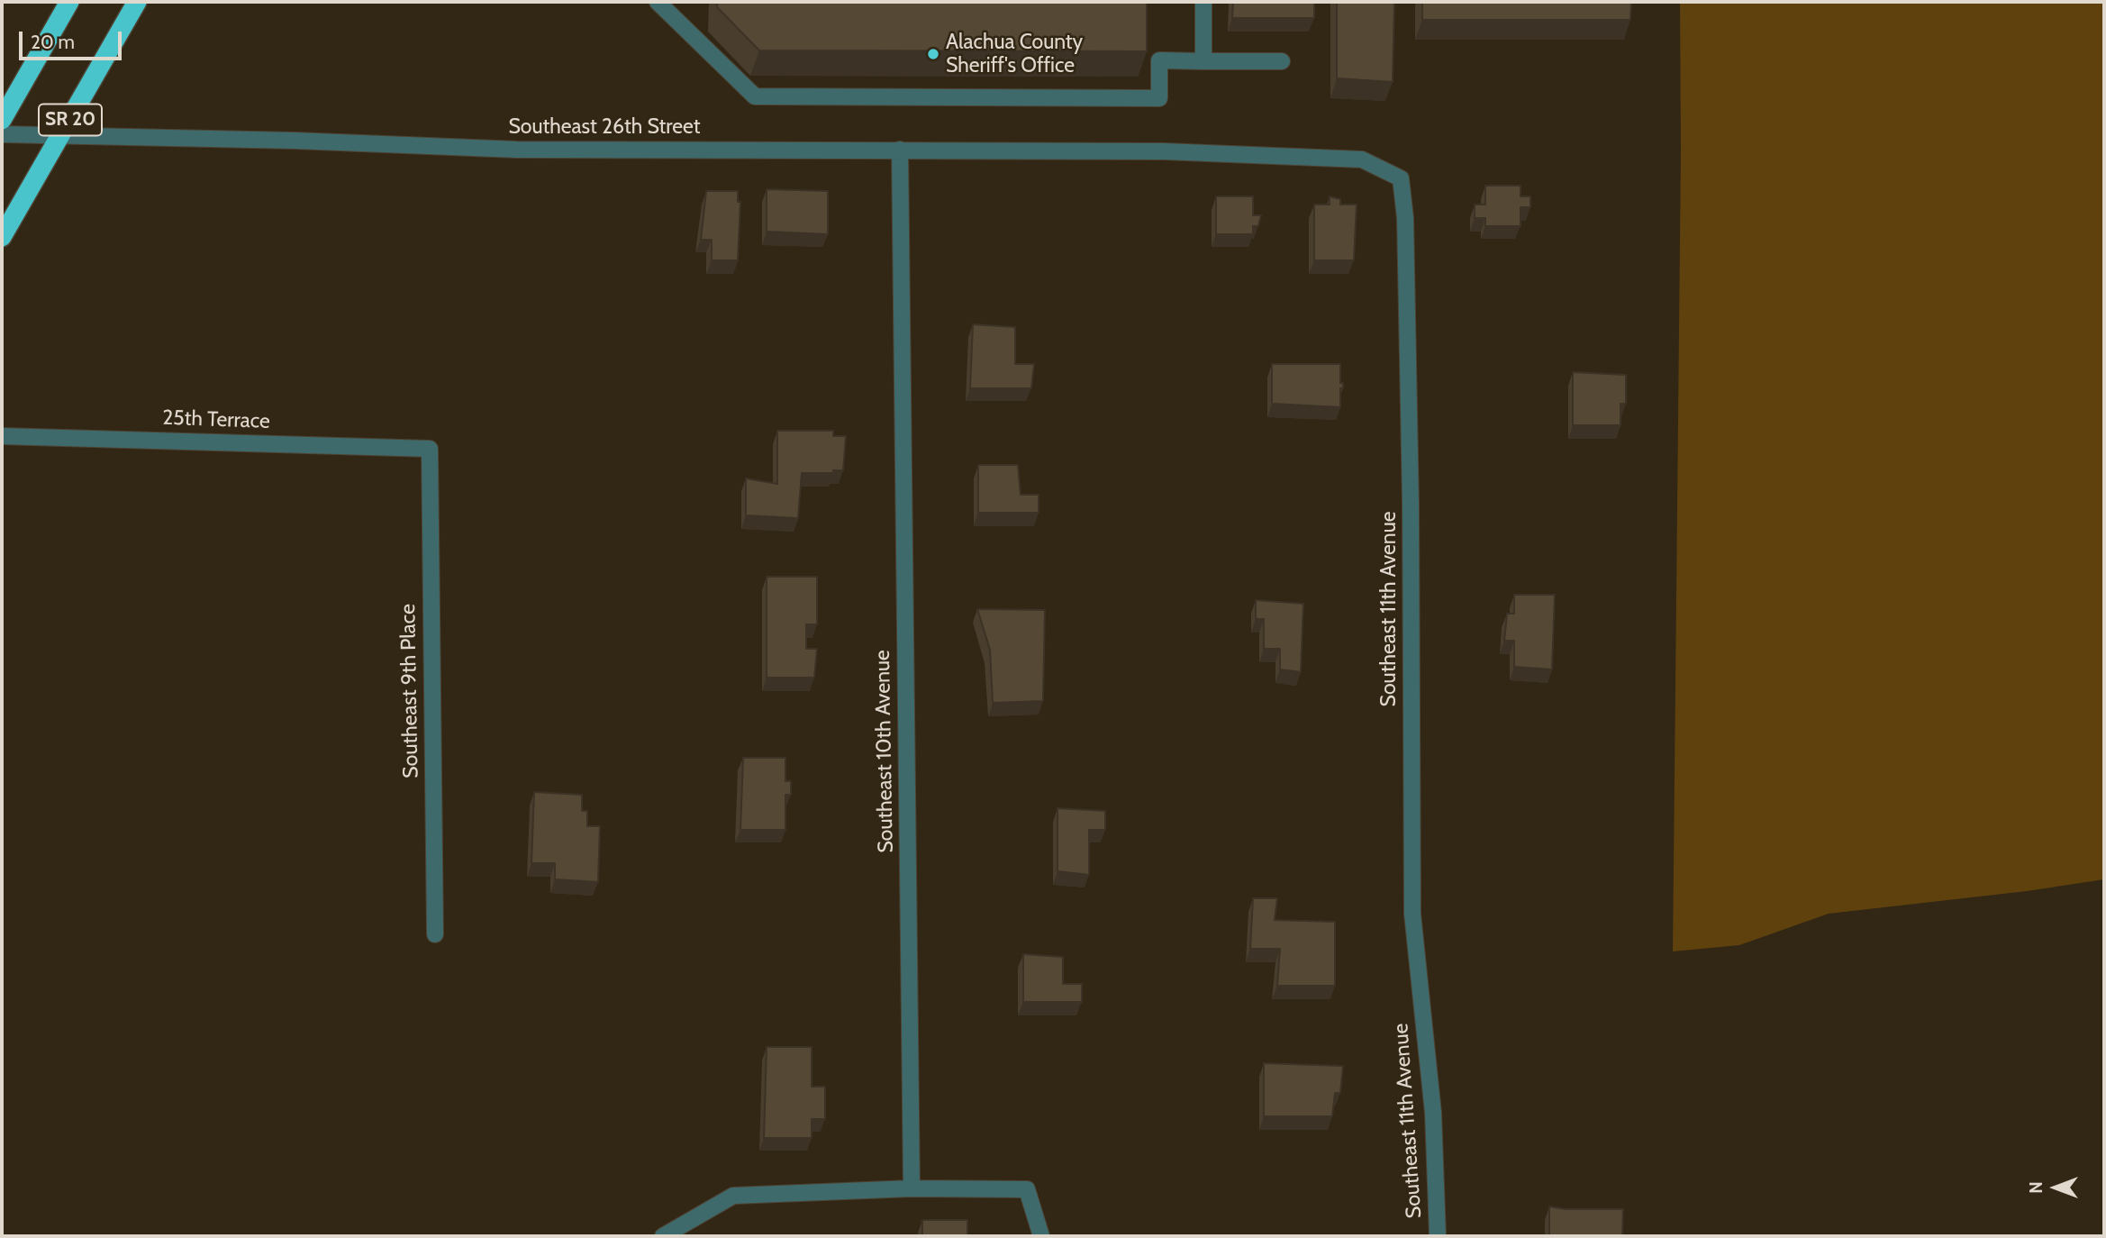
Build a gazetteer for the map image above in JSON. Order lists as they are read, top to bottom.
{
  "streets": {
    "highway": ["SR 20"],
    "street": [
      "Southeast 26th Street",
      "25th Terrace",
      "Southeast 11th Avenue",
      "Southeast 9th Place",
      "Southeast 10th Avenue"
    ]
  },
  "crossings": [
    ["SR 20", "Southeast 26th Street"],
    ["Southeast 26th Street", "Southeast 11th Avenue"],
    ["Southeast 26th Street", "Southeast 10th Avenue"],
    ["25th Terrace", "Southeast 9th Place"]
  ],
  "places": ["Alachua County Sheriff's Office"],
  "scale_bar": "20 m",
  "north": "left"
}
